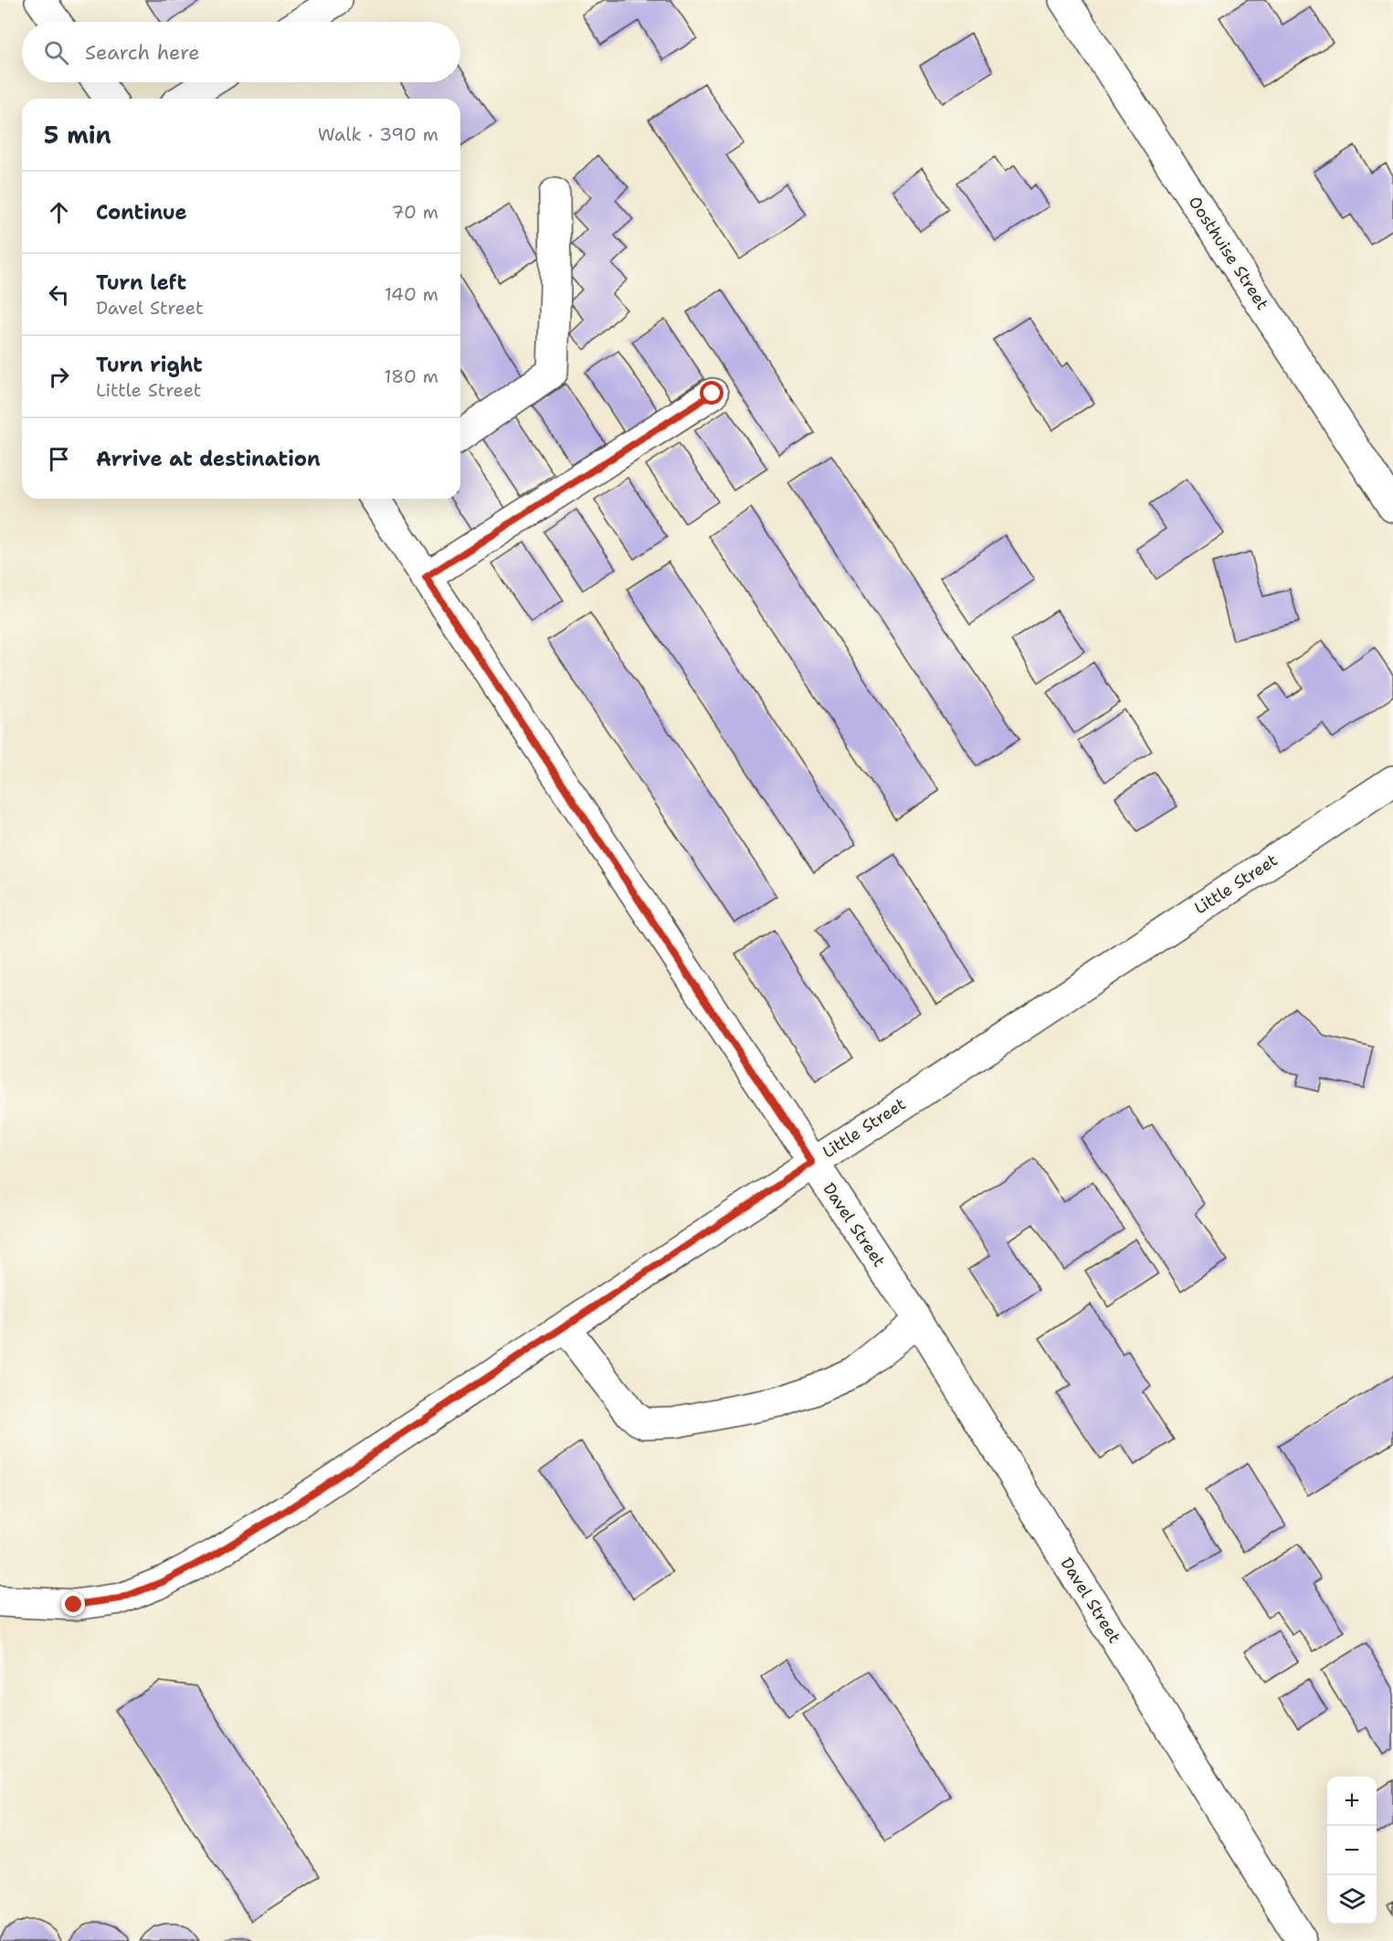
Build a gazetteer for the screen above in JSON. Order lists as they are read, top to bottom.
{
  "streets": {
    "street": ["Oosthuise Street", "Little Street", "Davel Street"]
  },
  "crossings": [
    ["Little Street", "Davel Street"]
  ],
  "page": {
    "search": "Search here",
    "heading": ["5 min", "Walk · 390 m"],
    "list": [
      ["Continue", "70 m"],
      ["Turn left", "Davel Street", "140 m"],
      ["Turn right", "Little Street", "180 m"],
      "Arrive at destination"
    ],
    "map_buttons": ["+", "−"]
  }
}
